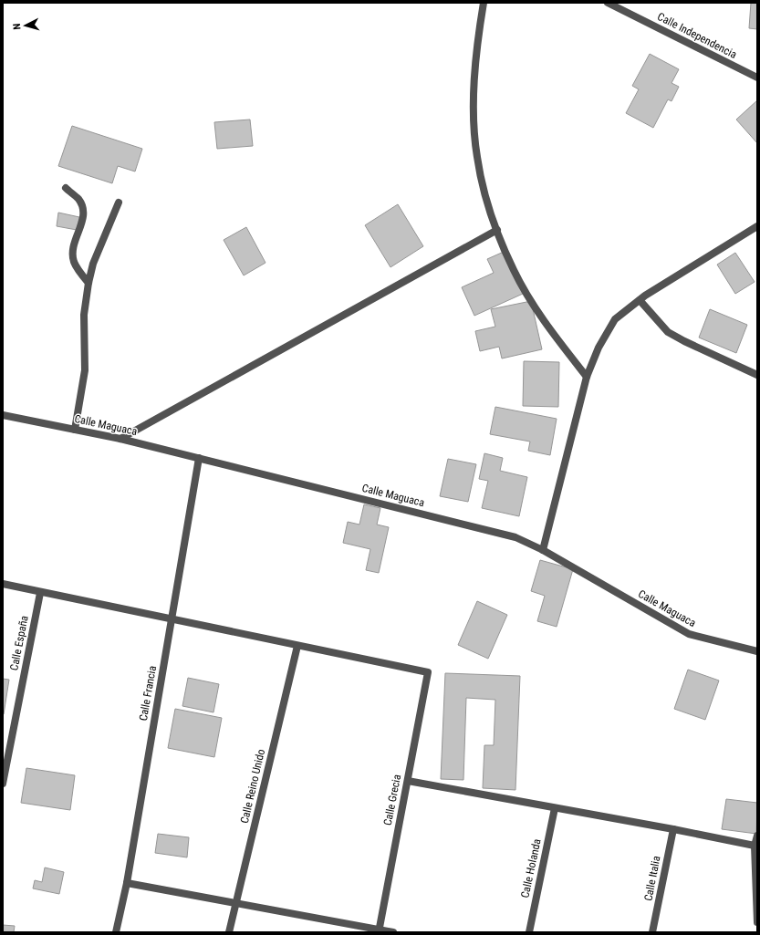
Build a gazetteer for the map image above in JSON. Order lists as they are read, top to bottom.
{
  "streets": {
    "street": [
      "Calle Independencia",
      "Calle Maguaca",
      "Calle España",
      "Calle Francia",
      "Calle Reino Unido",
      "Calle Grecia",
      "Calle Holanda",
      "Calle Italia"
    ]
  },
  "crossings": [
    ["Calle Maguaca", "Calle Francia"],
    ["Calle Reino Unido", "Calle Grecia"]
  ],
  "north": "left"
}
